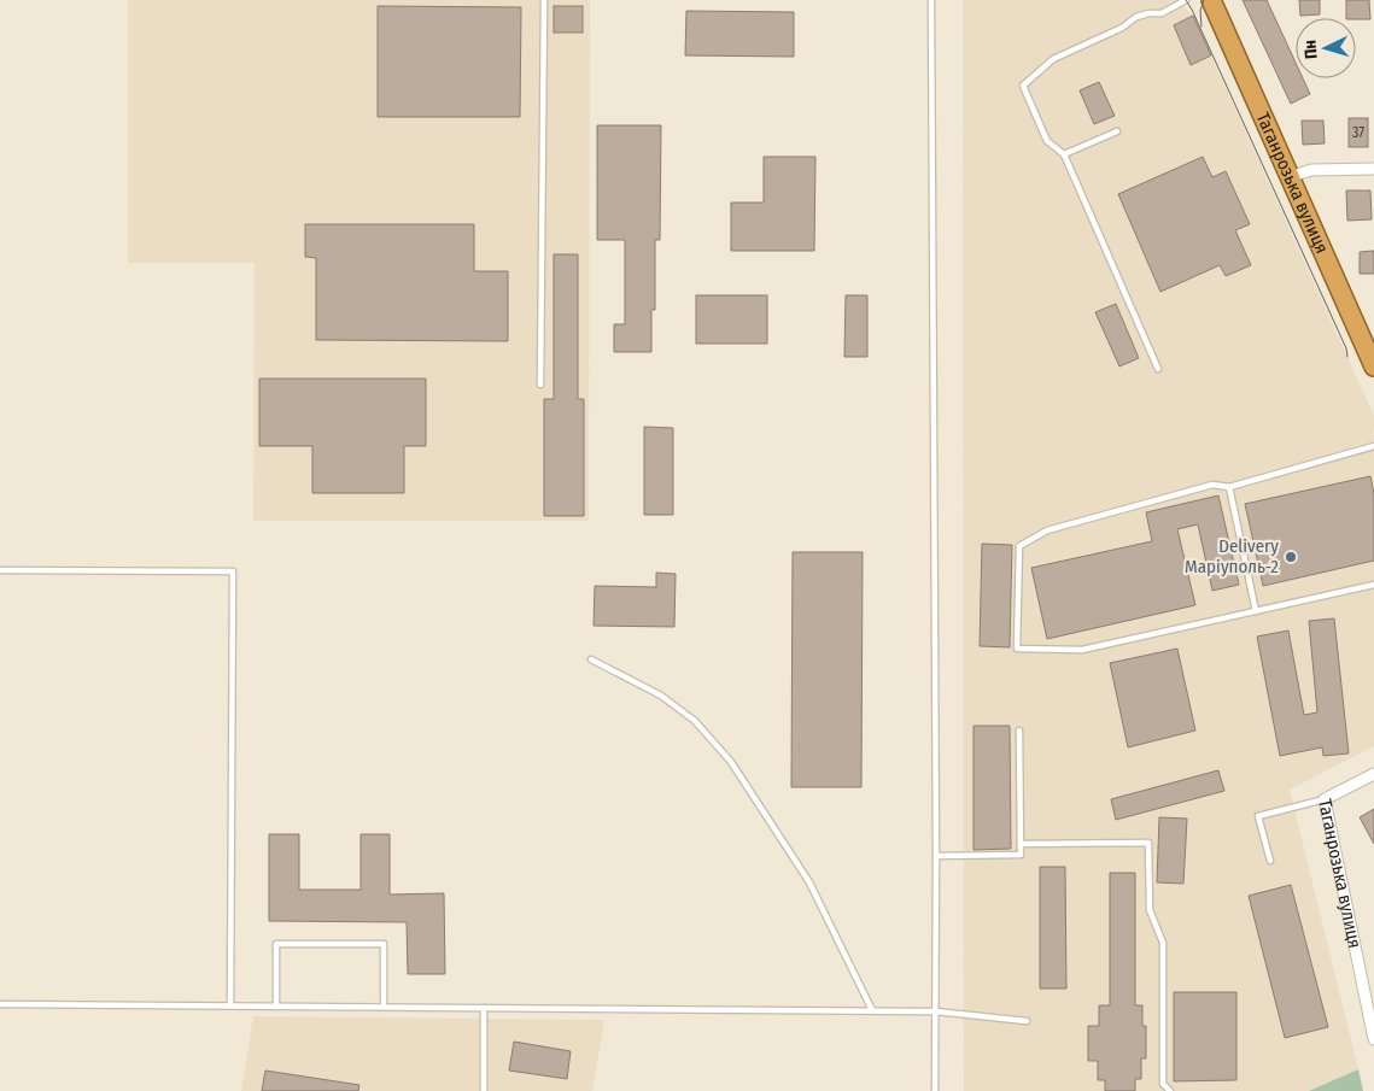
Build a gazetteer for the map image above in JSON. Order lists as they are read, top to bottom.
{
  "streets": {
    "highway": ["Таганрозька вулиця"]
  },
  "places": ["Delivery Марiуполь-2"],
  "house_numbers": ["37"],
  "north": "left"
}
